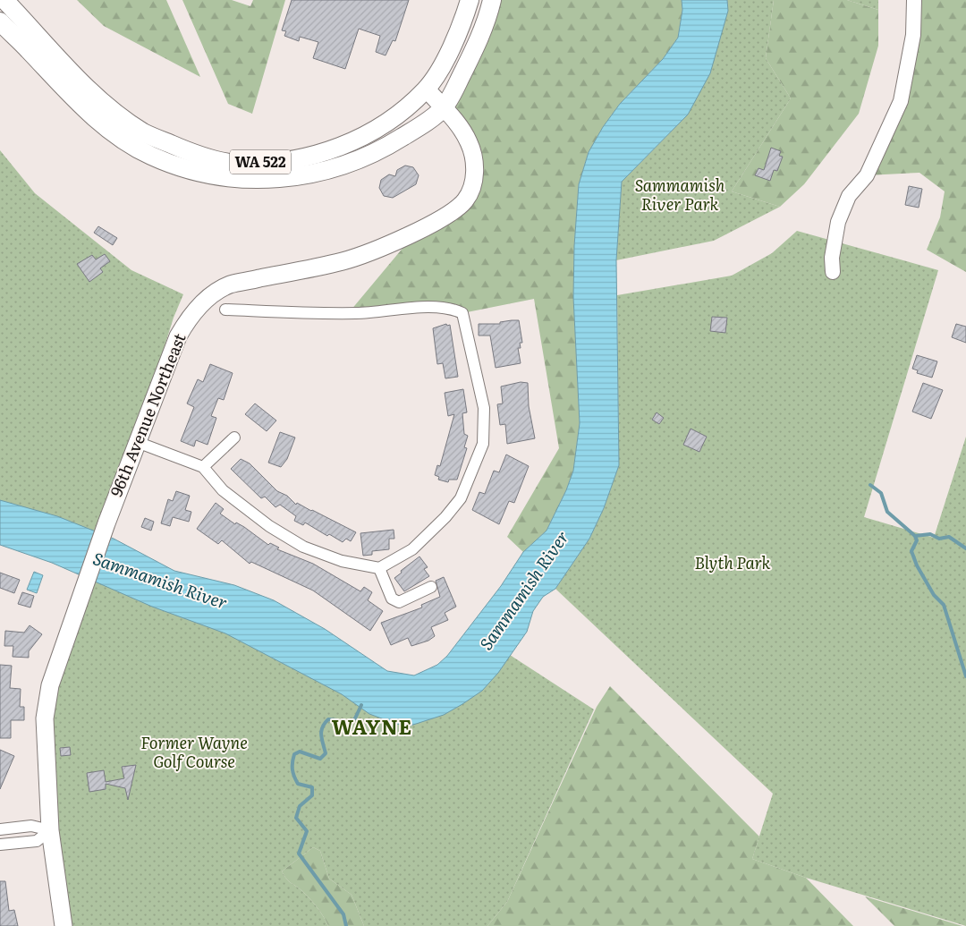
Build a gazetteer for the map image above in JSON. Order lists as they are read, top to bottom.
{
  "streets": {
    "main road": ["WA 522", "96th Avenue Northeast"]
  },
  "crossings": [
    ["WA 522", "96th Avenue Northeast"]
  ],
  "districts": ["WAYNE"],
  "water": ["Sammamish River"],
  "parks": ["Sammamish River Park", "Blyth Park", "Former Wayne Golf Course"]
}
